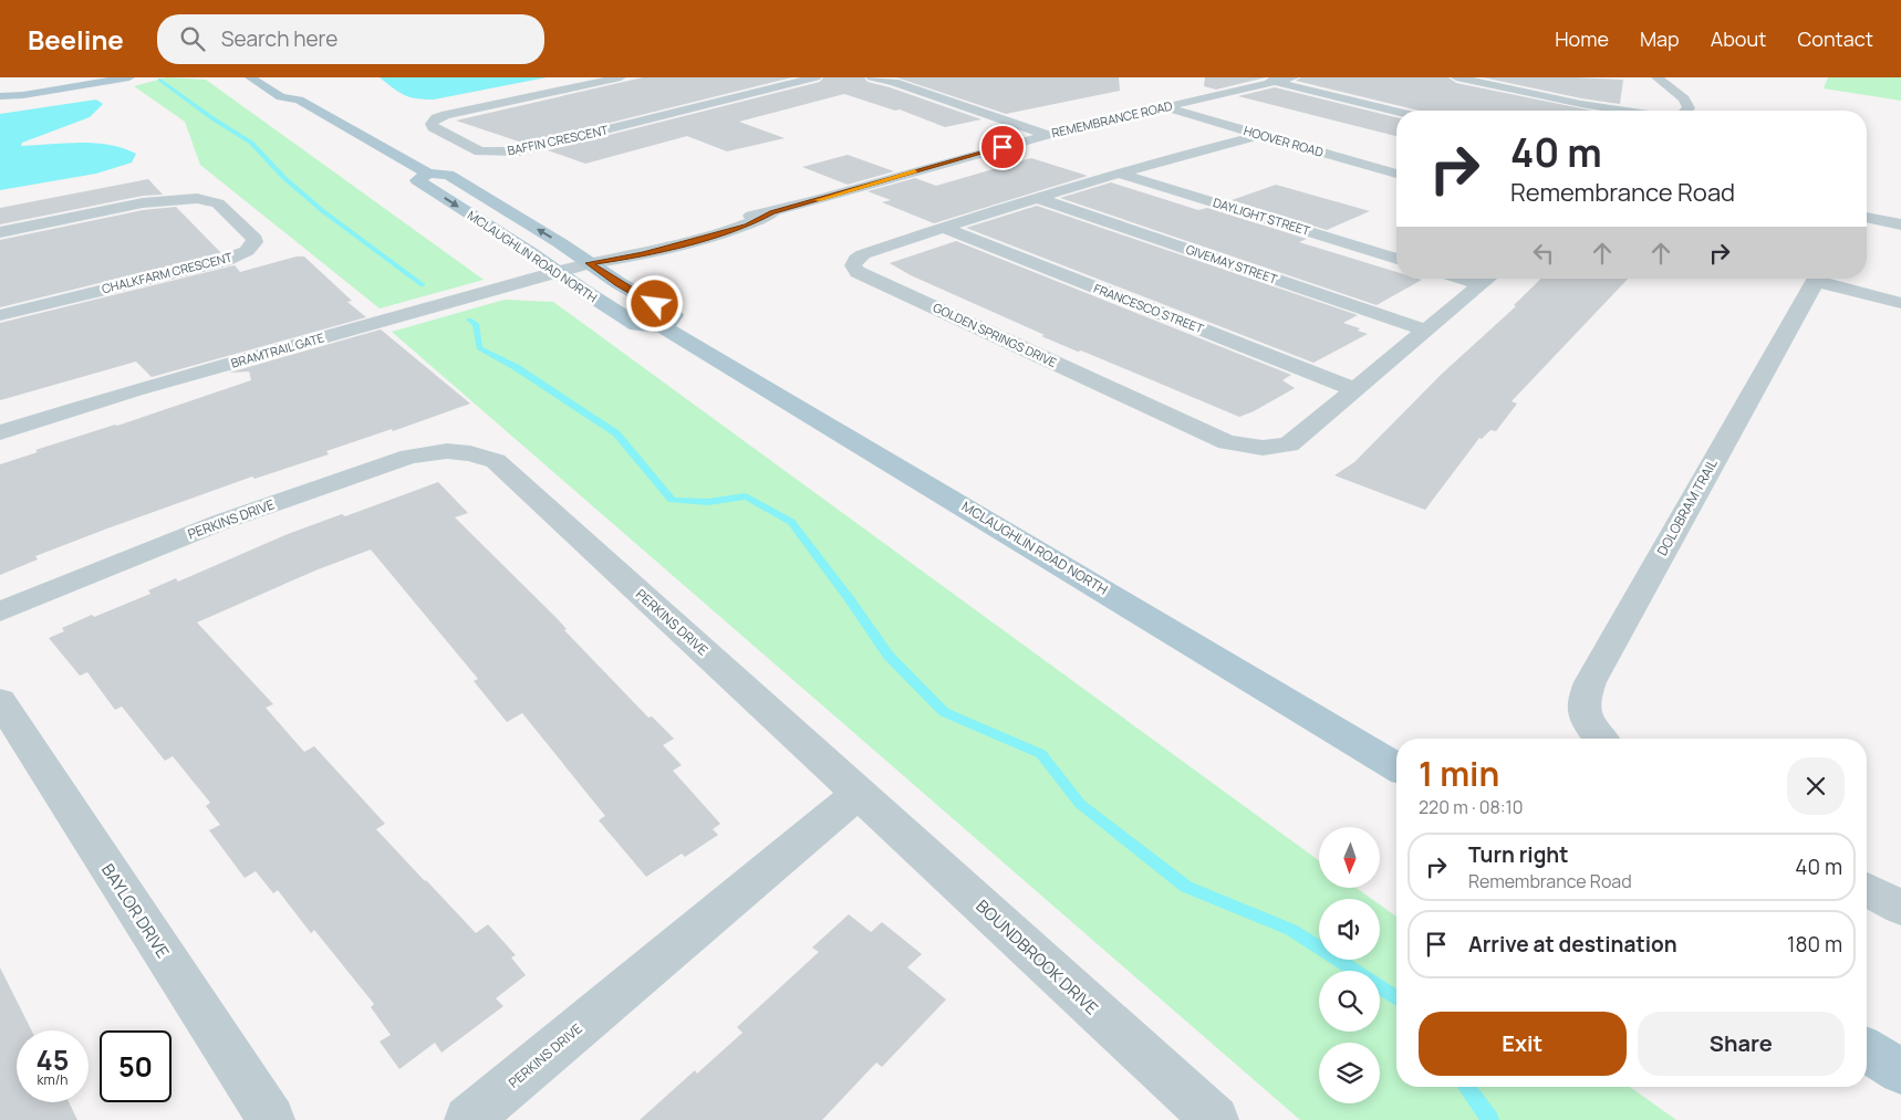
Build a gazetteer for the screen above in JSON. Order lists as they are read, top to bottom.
{
  "streets": {
    "main road": ["MCLAUGHLIN ROAD NORTH"],
    "street": [
      "REMEMBRANCE ROAD",
      "BAFFIN CRESCENT",
      "HOOVER ROAD",
      "DAYLIGHT STREET",
      "GIVEMAY STREET",
      "CHALKFARM CRESCENT",
      "FRANCESCO STREET",
      "GOLDEN SPRINGS DRIVE",
      "BRAMTRAIL GATE",
      "DOLOBRAM TRAIL",
      "PERKINS DRIVE",
      "BAYLOR DRIVE",
      "BOUNDBROOK DRIVE"
    ]
  },
  "crossings": [
    ["REMEMBRANCE ROAD", "HOOVER ROAD"],
    ["REMEMBRANCE ROAD", "MCLAUGHLIN ROAD NORTH"],
    ["REMEMBRANCE ROAD", "BRAMTRAIL GATE"],
    ["HOOVER ROAD", "GOLDEN SPRINGS DRIVE"],
    ["DAYLIGHT STREET", "GOLDEN SPRINGS DRIVE"],
    ["MCLAUGHLIN ROAD NORTH", "BRAMTRAIL GATE"],
    ["GIVEMAY STREET", "GOLDEN SPRINGS DRIVE"],
    ["FRANCESCO STREET", "GOLDEN SPRINGS DRIVE"],
    ["PERKINS DRIVE", "BOUNDBROOK DRIVE"]
  ],
  "north": "bottom",
  "page": {
    "header": "Beeline",
    "search": "Search here",
    "nav": [
      "Home",
      "Map",
      "About",
      "Contact"
    ],
    "turn": ["40 m", "Remembrance Road"],
    "heading": ["1 min", "220 m · 08:10"],
    "list": [
      {
        "name": "Turn right",
        "note": "Remembrance Road",
        "value": "40 m"
      },
      {
        "name": "Arrive at destination",
        "value": "180 m"
      }
    ],
    "buttons": ["Exit", "Share"],
    "speed": "45 km/h",
    "limit": "50"
  }
}
